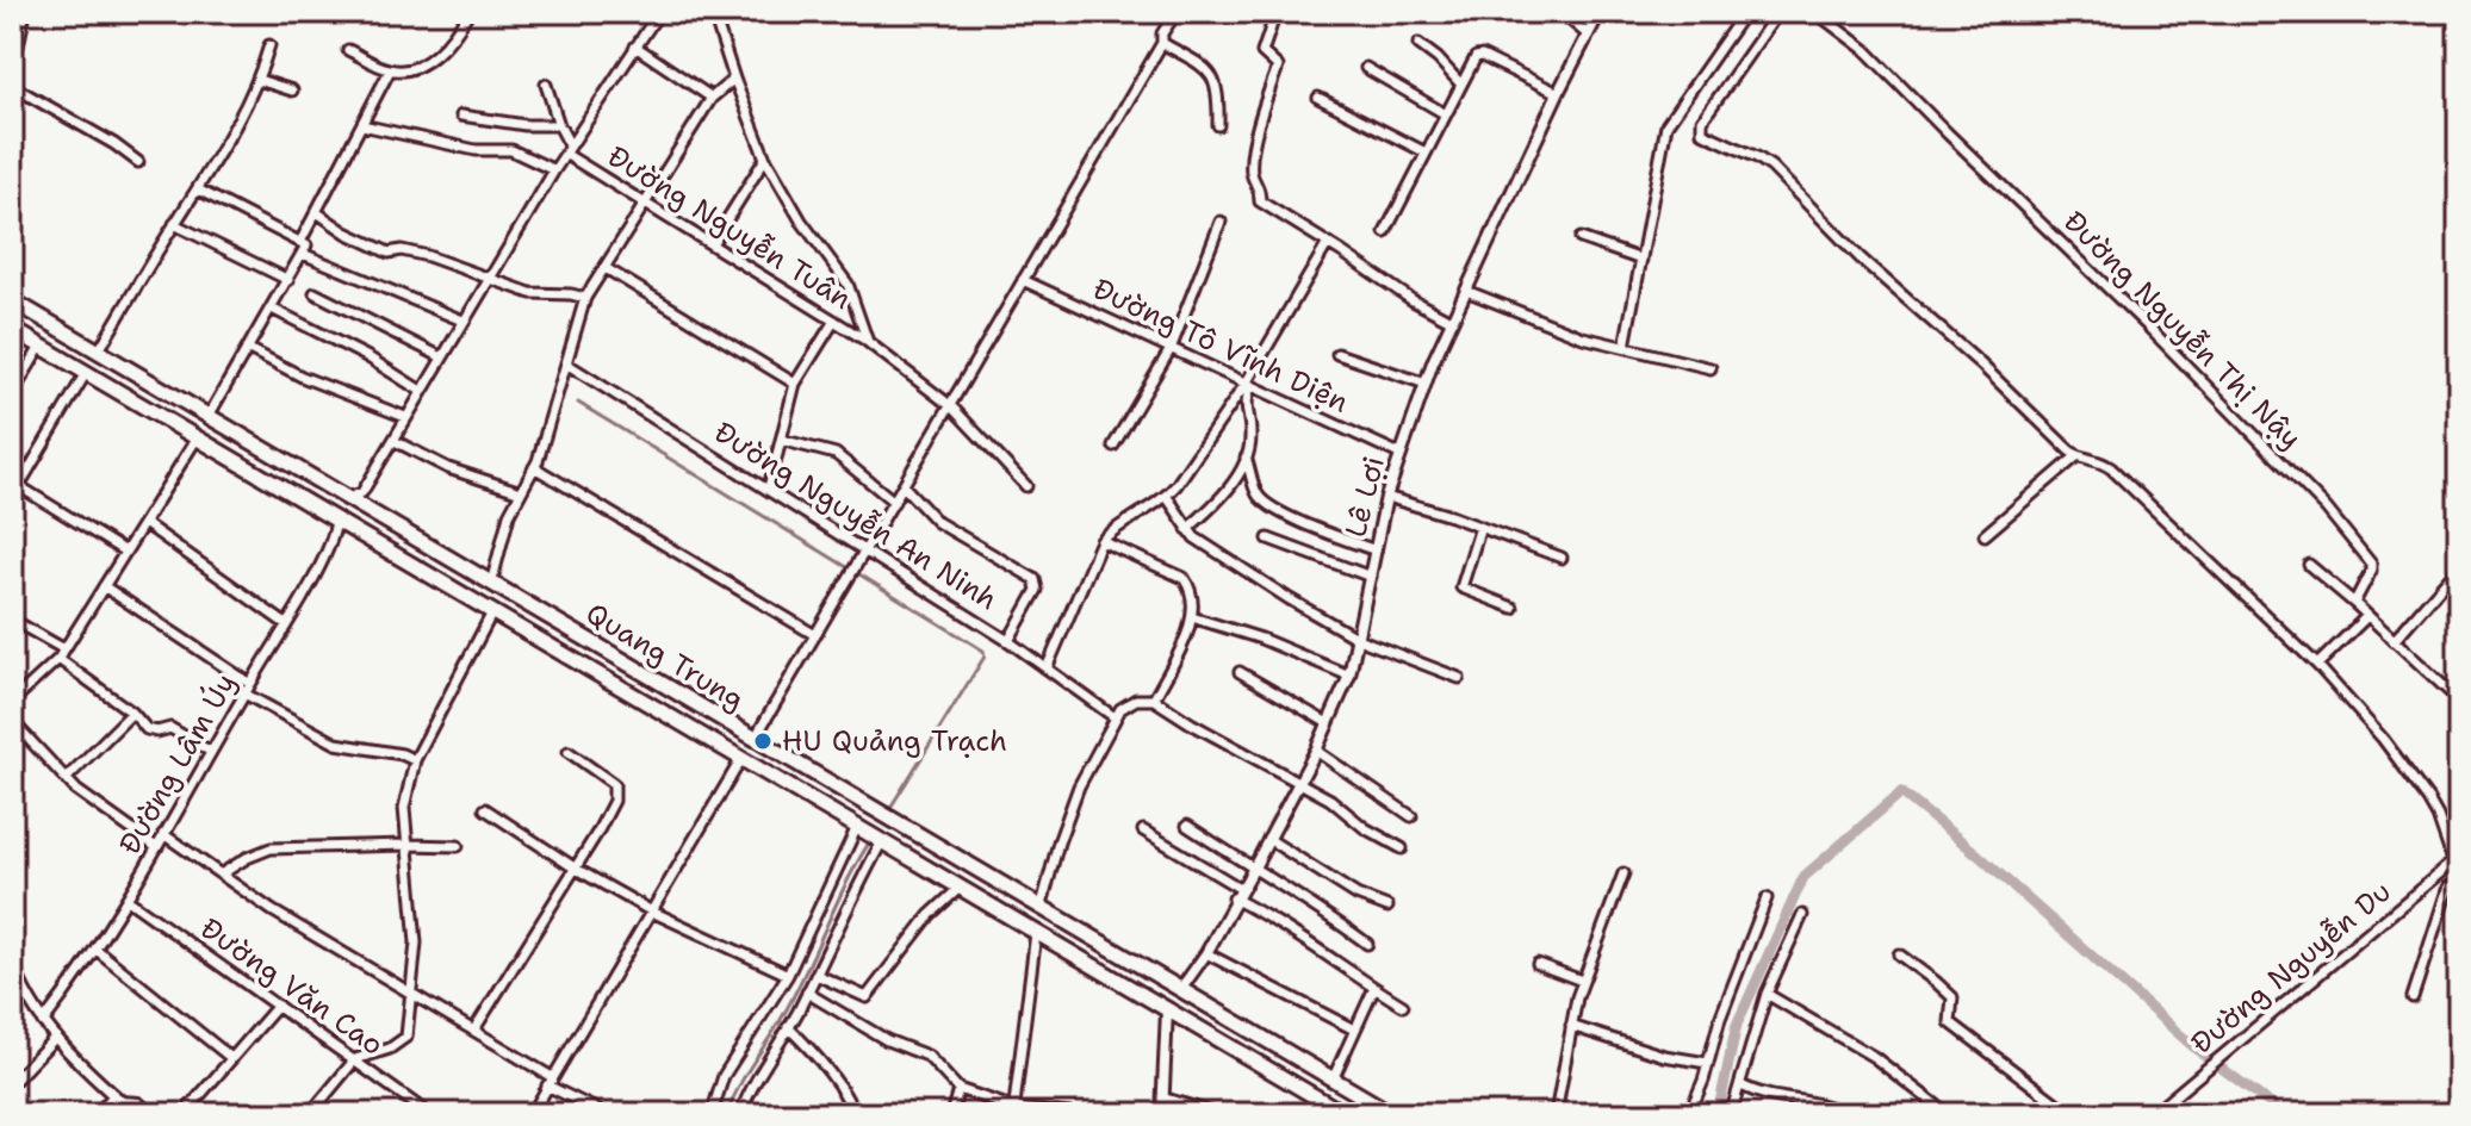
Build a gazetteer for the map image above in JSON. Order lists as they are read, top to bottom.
{
  "streets": {
    "highway": ["Quang Trung"],
    "street": [
      "Đường Nguyễn Tuân",
      "Đường Nguyễn Thị Nậy",
      "Đường Tô Vĩnh Diện",
      "Lê Lợi",
      "Đường Nguyễn An Ninh",
      "Đường Lâm Úy",
      "Đường Nguyễn Du",
      "Đường Văn Cao"
    ]
  },
  "crossings": [
    ["Đường Tô Vĩnh Diện", "Lê Lợi"],
    ["Lê Lợi", "Quang Trung"],
    ["Quang Trung", "Đường Lâm Úy"],
    ["Đường Lâm Úy", "Đường Văn Cao"]
  ],
  "places": ["HU Quảng Trạch"]
}
